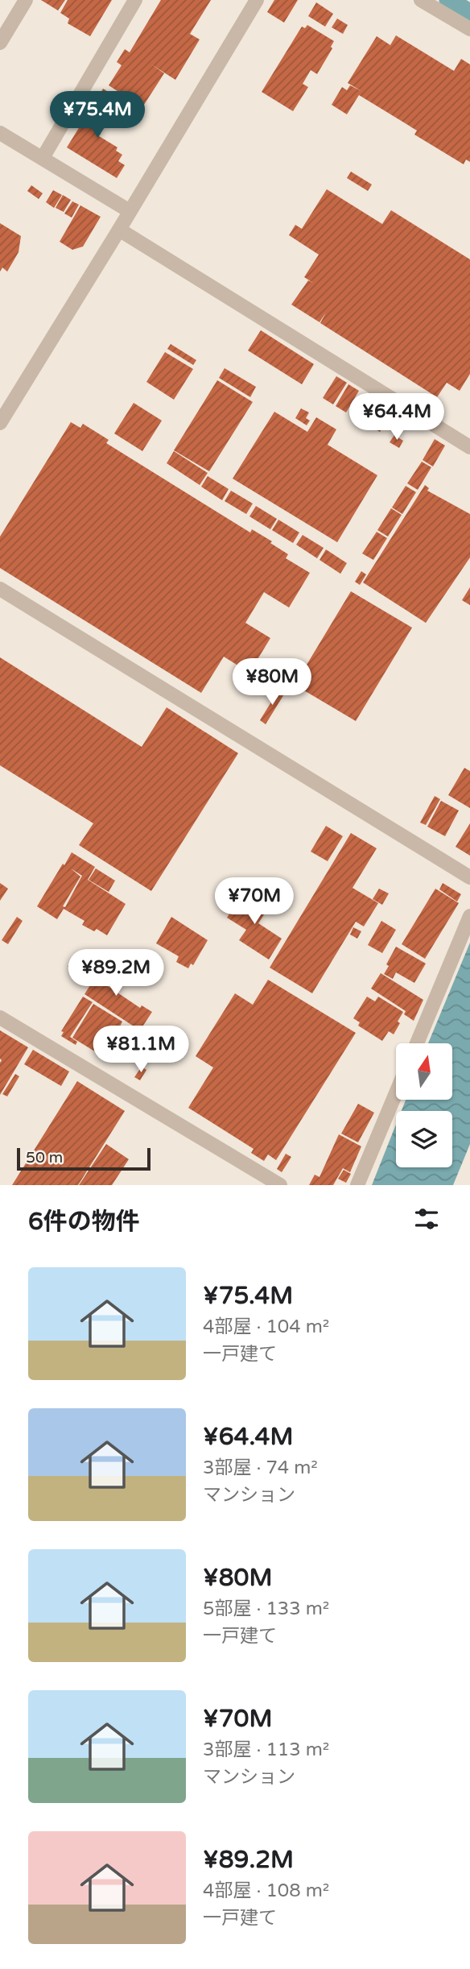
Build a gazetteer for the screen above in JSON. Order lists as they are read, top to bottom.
{
  "scale_bar": "50 m",
  "north": "top",
  "page": {
    "price": [
      "¥75.4M",
      "¥64.4M",
      "¥80M",
      "¥70M",
      "¥89.2M",
      "¥81.1M"
    ],
    "scale": "50 m",
    "heading": "6件の物件",
    "list": [
      {
        "name": "¥75.4M",
        "note": "4部屋 · 104 m² · 一戸建て"
      },
      {
        "name": "¥64.4M",
        "note": "3部屋 · 74 m² · マンション"
      },
      {
        "name": "¥80M",
        "note": "5部屋 · 133 m² · 一戸建て"
      },
      {
        "name": "¥70M",
        "note": "3部屋 · 113 m² · マンション"
      },
      {
        "name": "¥89.2M",
        "note": "4部屋 · 108 m² · 一戸建て"
      }
    ]
  }
}
